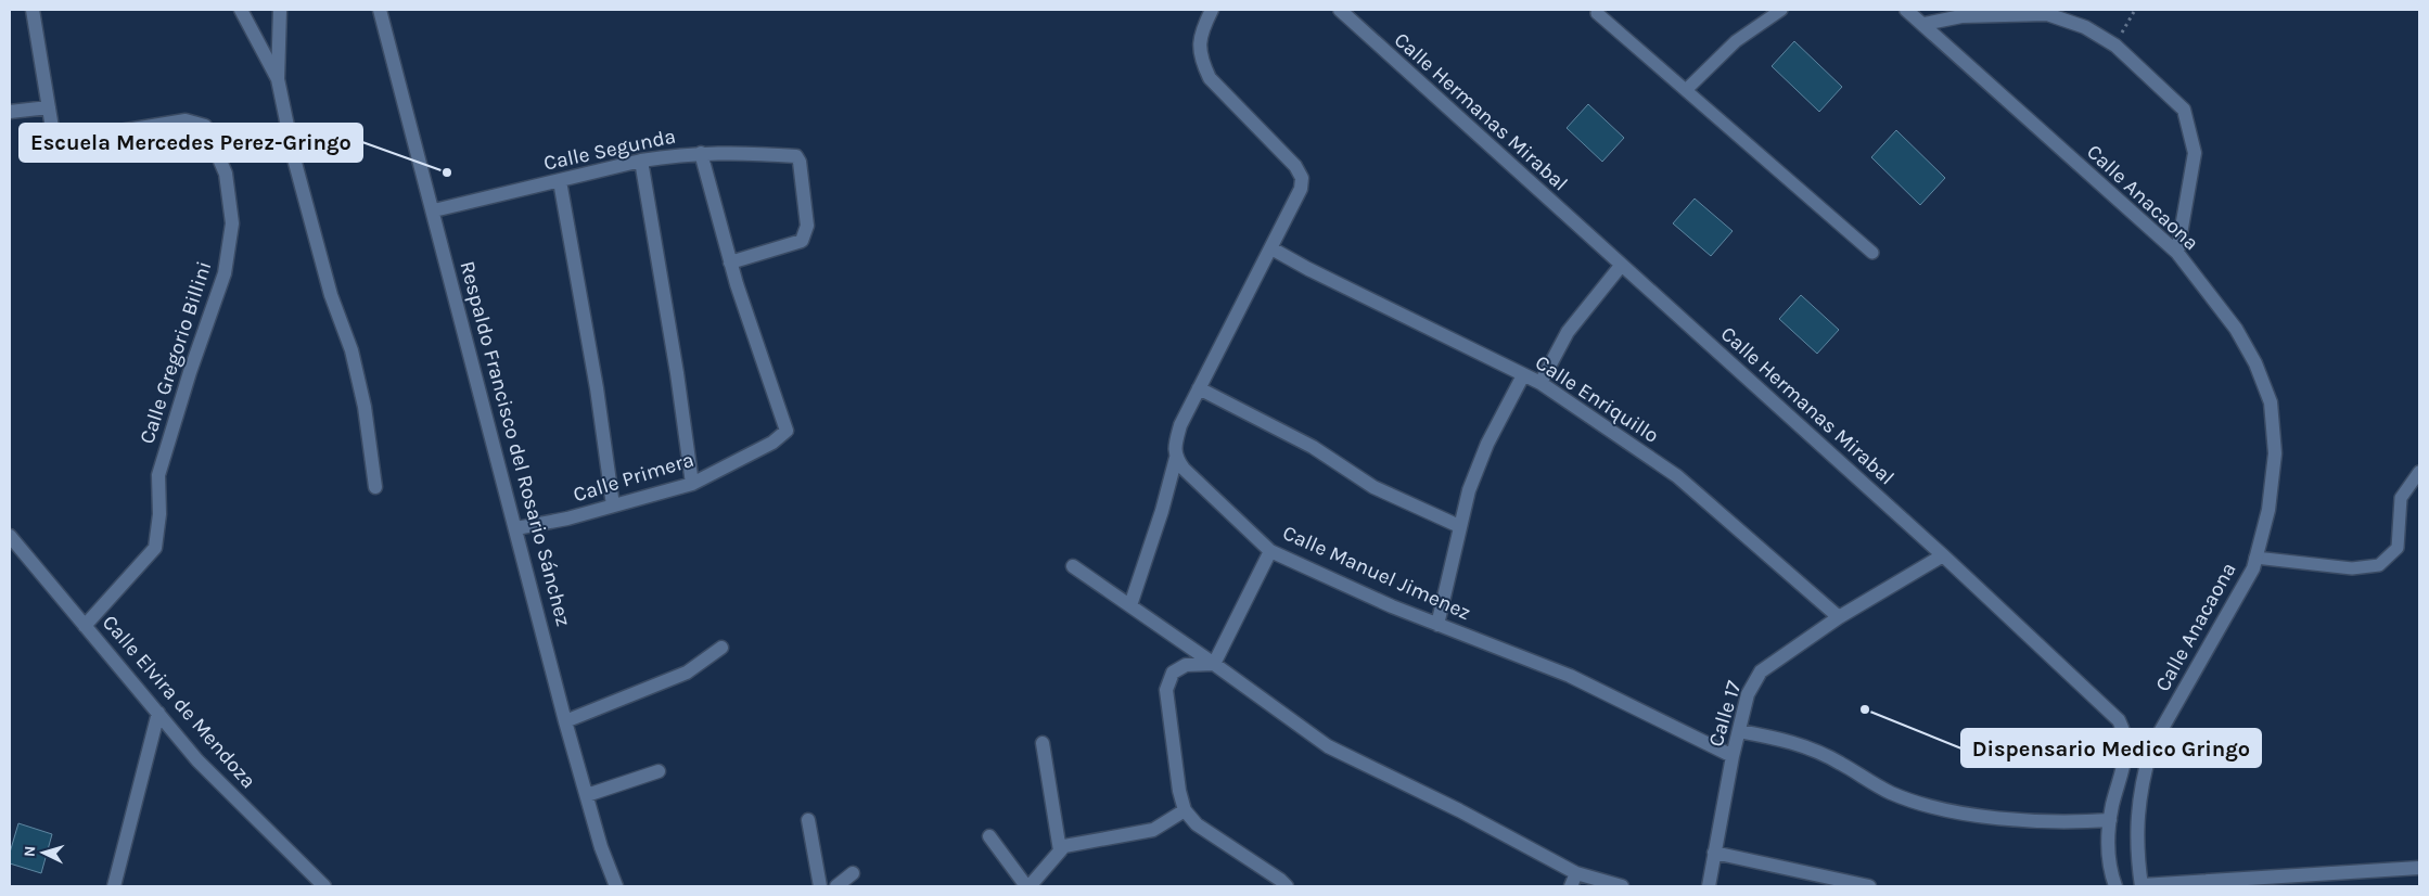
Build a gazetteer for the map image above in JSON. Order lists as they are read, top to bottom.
{
  "streets": {
    "street": [
      "Calle Hermanas Mirabal",
      "Calle Segunda",
      "Calle Anacaona",
      "Calle Gregorio Billini",
      "Calle Enriquillo",
      "Respaldo Francisco del Rosario Sánchez",
      "Calle Primera",
      "Calle Manuel Jimenez",
      "Calle Elvira de Mendoza",
      "Calle 17"
    ]
  },
  "crossings": [
    ["Calle Hermanas Mirabal", "Calle 17"],
    ["Calle Segunda", "Respaldo Francisco del Rosario Sánchez"],
    ["Calle Segunda", "Calle Primera"],
    ["Calle Gregorio Billini", "Calle Elvira de Mendoza"],
    ["Calle Enriquillo", "Calle 17"],
    ["Respaldo Francisco del Rosario Sánchez", "Calle Primera"],
    ["Calle Manuel Jimenez", "Calle 17"]
  ],
  "places": ["Escuela Mercedes Perez-Gringo", "Dispensario Medico Gringo"],
  "north": "left"
}
